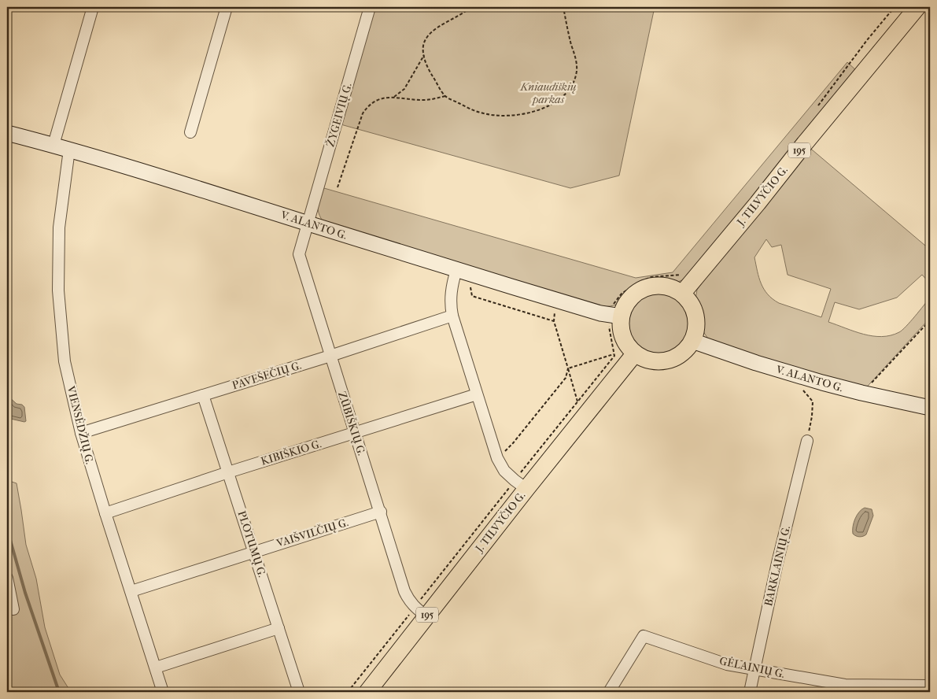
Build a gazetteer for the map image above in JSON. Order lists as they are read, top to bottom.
{
  "streets": {
    "main road": ["195", "J. TILVYČIO G.", "V. ALANTO G."],
    "street": [
      "ŽYGEIVIŲ G.",
      "PAVEŠEČIŲ G.",
      "ZŪBIŠKIŲ G.",
      "VIENSĖDŽIŲ G.",
      "KIBIŠKIO G.",
      "VAIŠVILČIŲ G.",
      "PLOTUMŲ G.",
      "BARKLAINIŲ G.",
      "GĖLAINIŲ G."
    ]
  },
  "crossings": [
    ["ŽYGEIVIŲ G.", "V. ALANTO G."],
    ["ŽYGEIVIŲ G.", "ZŪBIŠKIŲ G."],
    ["J. TILVYČIO G.", "V. ALANTO G."],
    ["J. TILVYČIO G.", "ZŪBIŠKIŲ G."],
    ["V. ALANTO G.", "ZŪBIŠKIŲ G."],
    ["V. ALANTO G.", "VIENSĖDŽIŲ G."],
    ["PAVEŠEČIŲ G.", "ZŪBIŠKIŲ G."],
    ["PAVEŠEČIŲ G.", "VIENSĖDŽIŲ G."],
    ["PAVEŠEČIŲ G.", "PLOTUMŲ G."],
    ["ZŪBIŠKIŲ G.", "KIBIŠKIO G."],
    ["ZŪBIŠKIŲ G.", "VAIŠVILČIŲ G."],
    ["VIENSĖDŽIŲ G.", "KIBIŠKIO G."],
    ["VIENSĖDŽIŲ G.", "VAIŠVILČIŲ G."],
    ["KIBIŠKIO G.", "PLOTUMŲ G."],
    ["VAIŠVILČIŲ G.", "PLOTUMŲ G."],
    ["BARKLAINIŲ G.", "GĖLAINIŲ G."]
  ],
  "parks": ["Kniaudiškių parkas"]
}
